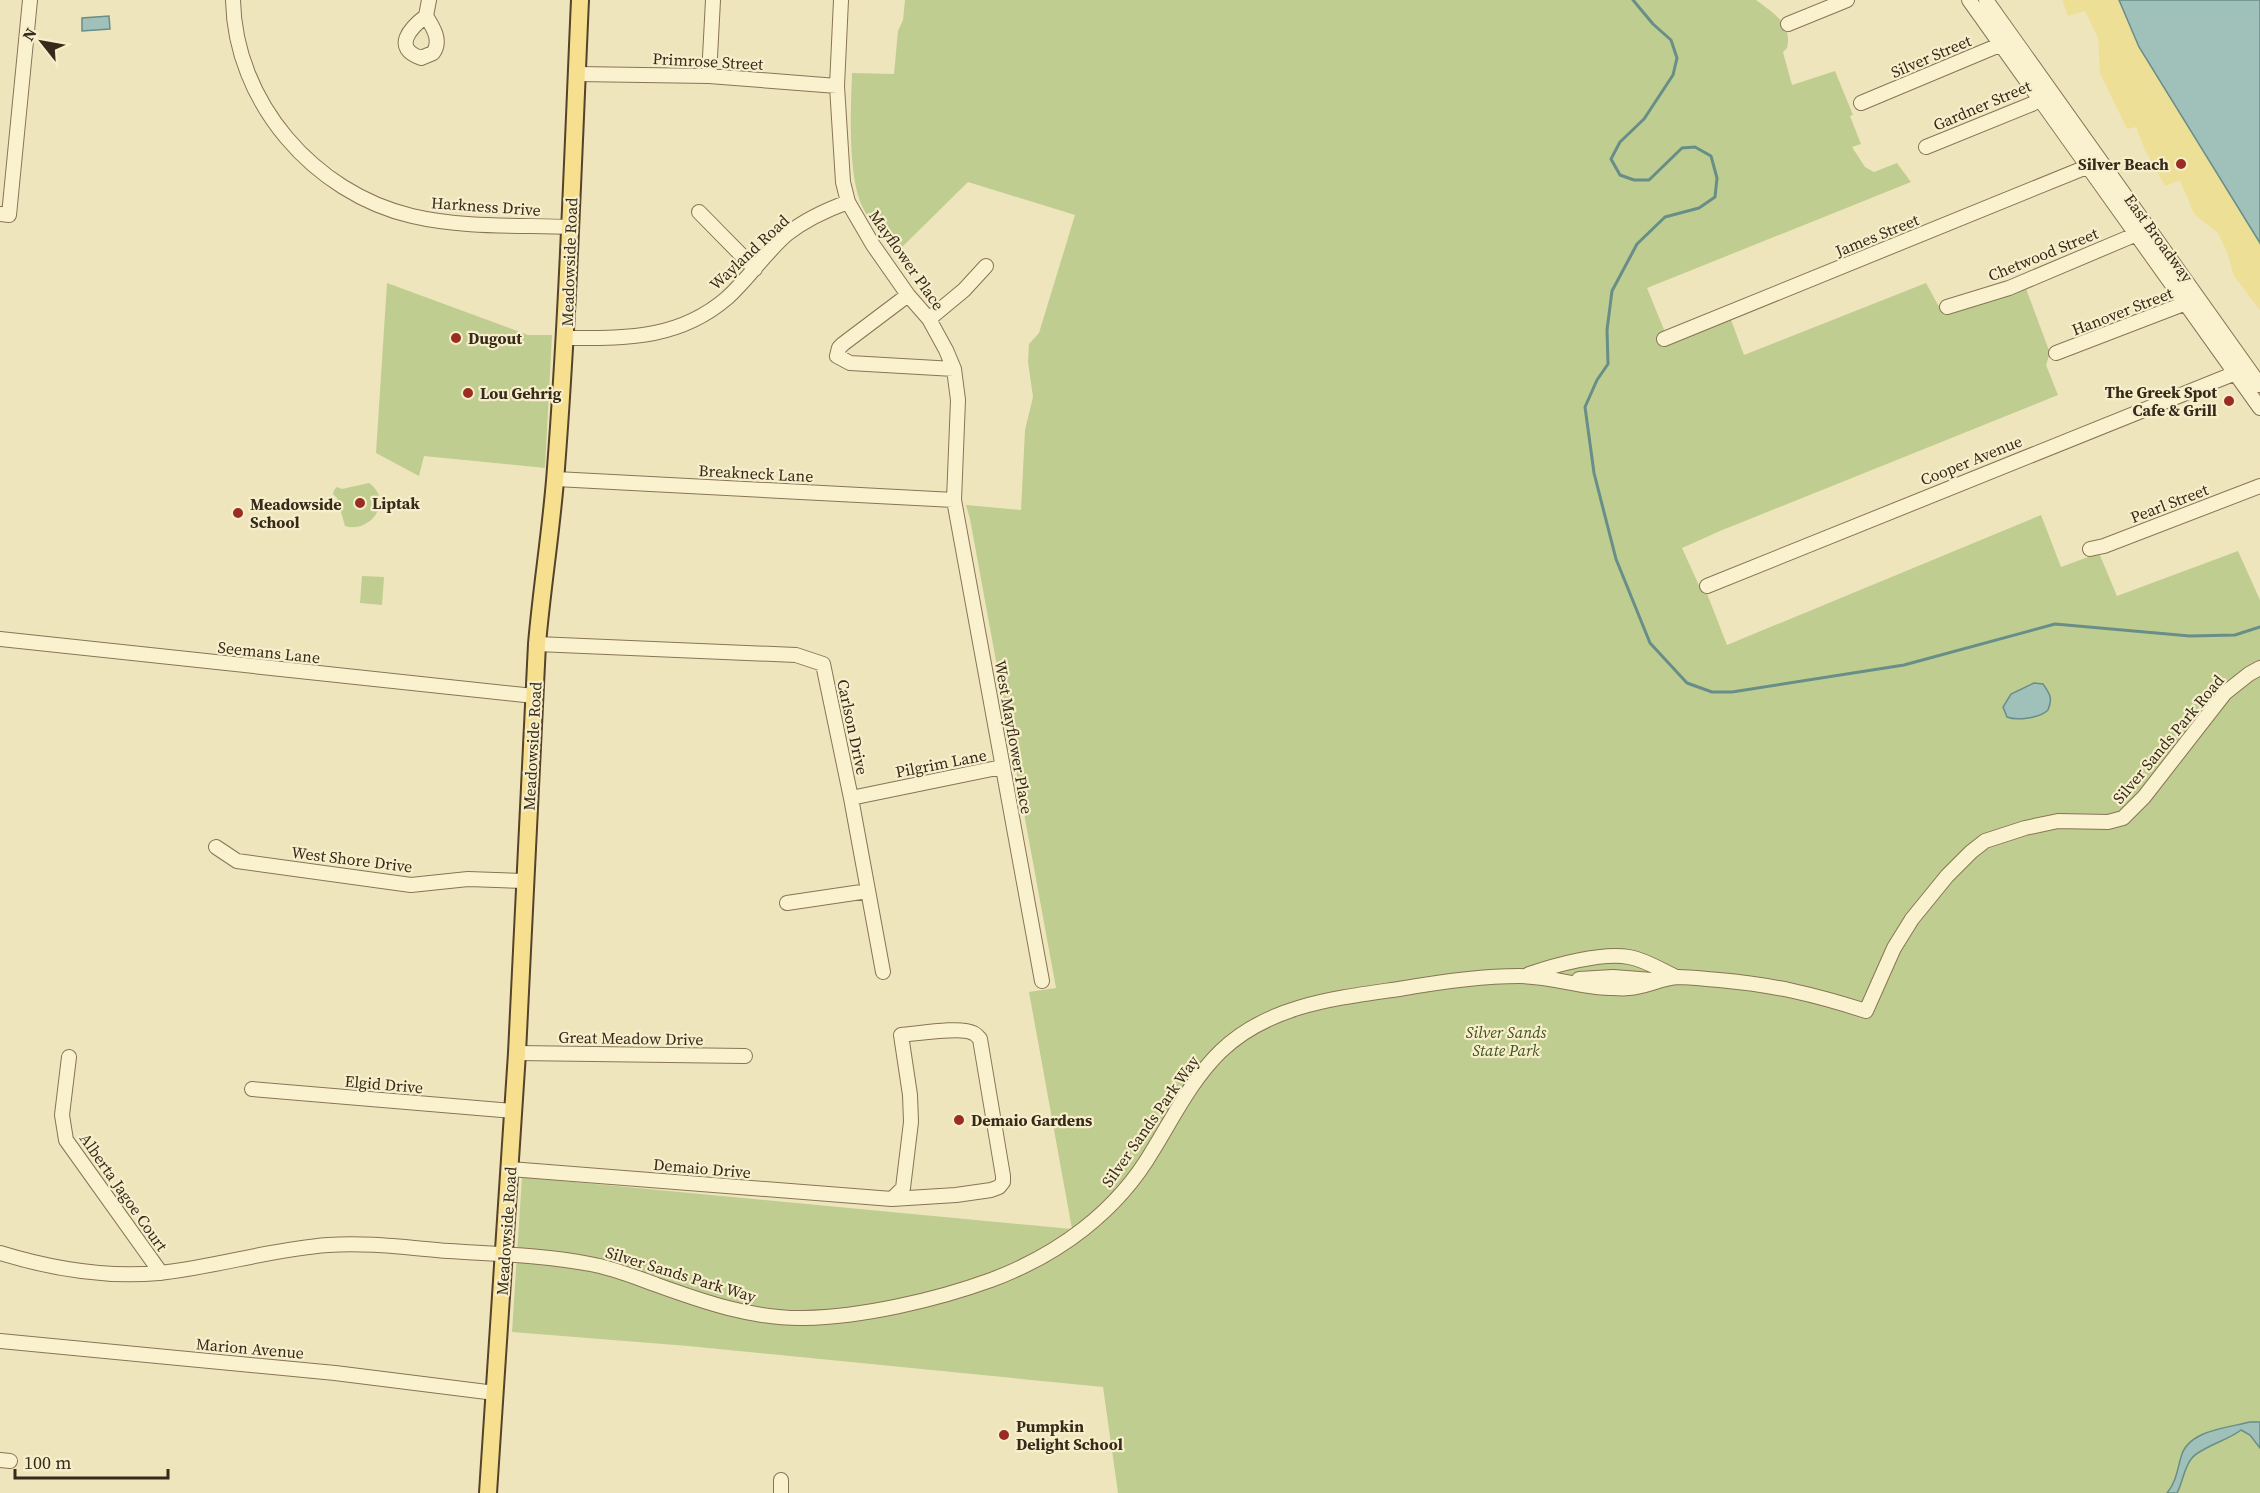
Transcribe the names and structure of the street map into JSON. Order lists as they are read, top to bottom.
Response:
{
  "streets": {
    "main road": ["Meadowside Road"],
    "street": [
      "Silver Street",
      "Primrose Street",
      "Gardner Street",
      "Harkness Drive",
      "James Street",
      "East Broadway",
      "Wayland Road",
      "Chetwood Street",
      "Mayflower Place",
      "Hanover Street",
      "Cooper Avenue",
      "Breakneck Lane",
      "Pearl Street",
      "Seemans Lane",
      "Carlson Drive",
      "West Mayflower Place",
      "Silver Sands Park Road",
      "Pilgrim Lane",
      "West Shore Drive",
      "Great Meadow Drive",
      "Elgid Drive",
      "Silver Sands Park Way",
      "Demaio Drive",
      "Alberta Jagoe Court",
      "Marion Avenue"
    ]
  },
  "crossings": [
    ["Silver Street", "East Broadway"],
    ["Primrose Street", "Mayflower Place"],
    ["Primrose Street", "Meadowside Road"],
    ["Gardner Street", "East Broadway"],
    ["Harkness Drive", "Meadowside Road"],
    ["James Street", "East Broadway"],
    ["East Broadway", "Chetwood Street"],
    ["East Broadway", "Hanover Street"],
    ["East Broadway", "Cooper Avenue"],
    ["Wayland Road", "Mayflower Place"],
    ["Wayland Road", "Meadowside Road"],
    ["Mayflower Place", "Breakneck Lane"],
    ["Mayflower Place", "West Mayflower Place"],
    ["Meadowside Road", "Breakneck Lane"],
    ["Meadowside Road", "Seemans Lane"],
    ["Meadowside Road", "Carlson Drive"],
    ["Meadowside Road", "West Shore Drive"],
    ["Meadowside Road", "Great Meadow Drive"],
    ["Meadowside Road", "Elgid Drive"],
    ["Meadowside Road", "Silver Sands Park Way"],
    ["Meadowside Road", "Demaio Drive"],
    ["Meadowside Road", "Marion Avenue"],
    ["Breakneck Lane", "West Mayflower Place"],
    ["Carlson Drive", "Pilgrim Lane"],
    ["West Mayflower Place", "Pilgrim Lane"],
    ["Silver Sands Park Road", "Silver Sands Park Way"],
    ["Silver Sands Park Way", "Alberta Jagoe Court"]
  ],
  "parks": ["Silver Sands State Park"],
  "places": [
    "Silver Beach",
    "Dugout",
    "Lou Gehrig",
    "The Greek Spot Cafe & Grill",
    "Liptak",
    "Meadowside School",
    "Demaio Gardens",
    "Pumpkin Delight School"
  ],
  "scale_bar": "100 m",
  "north": "top left"
}
